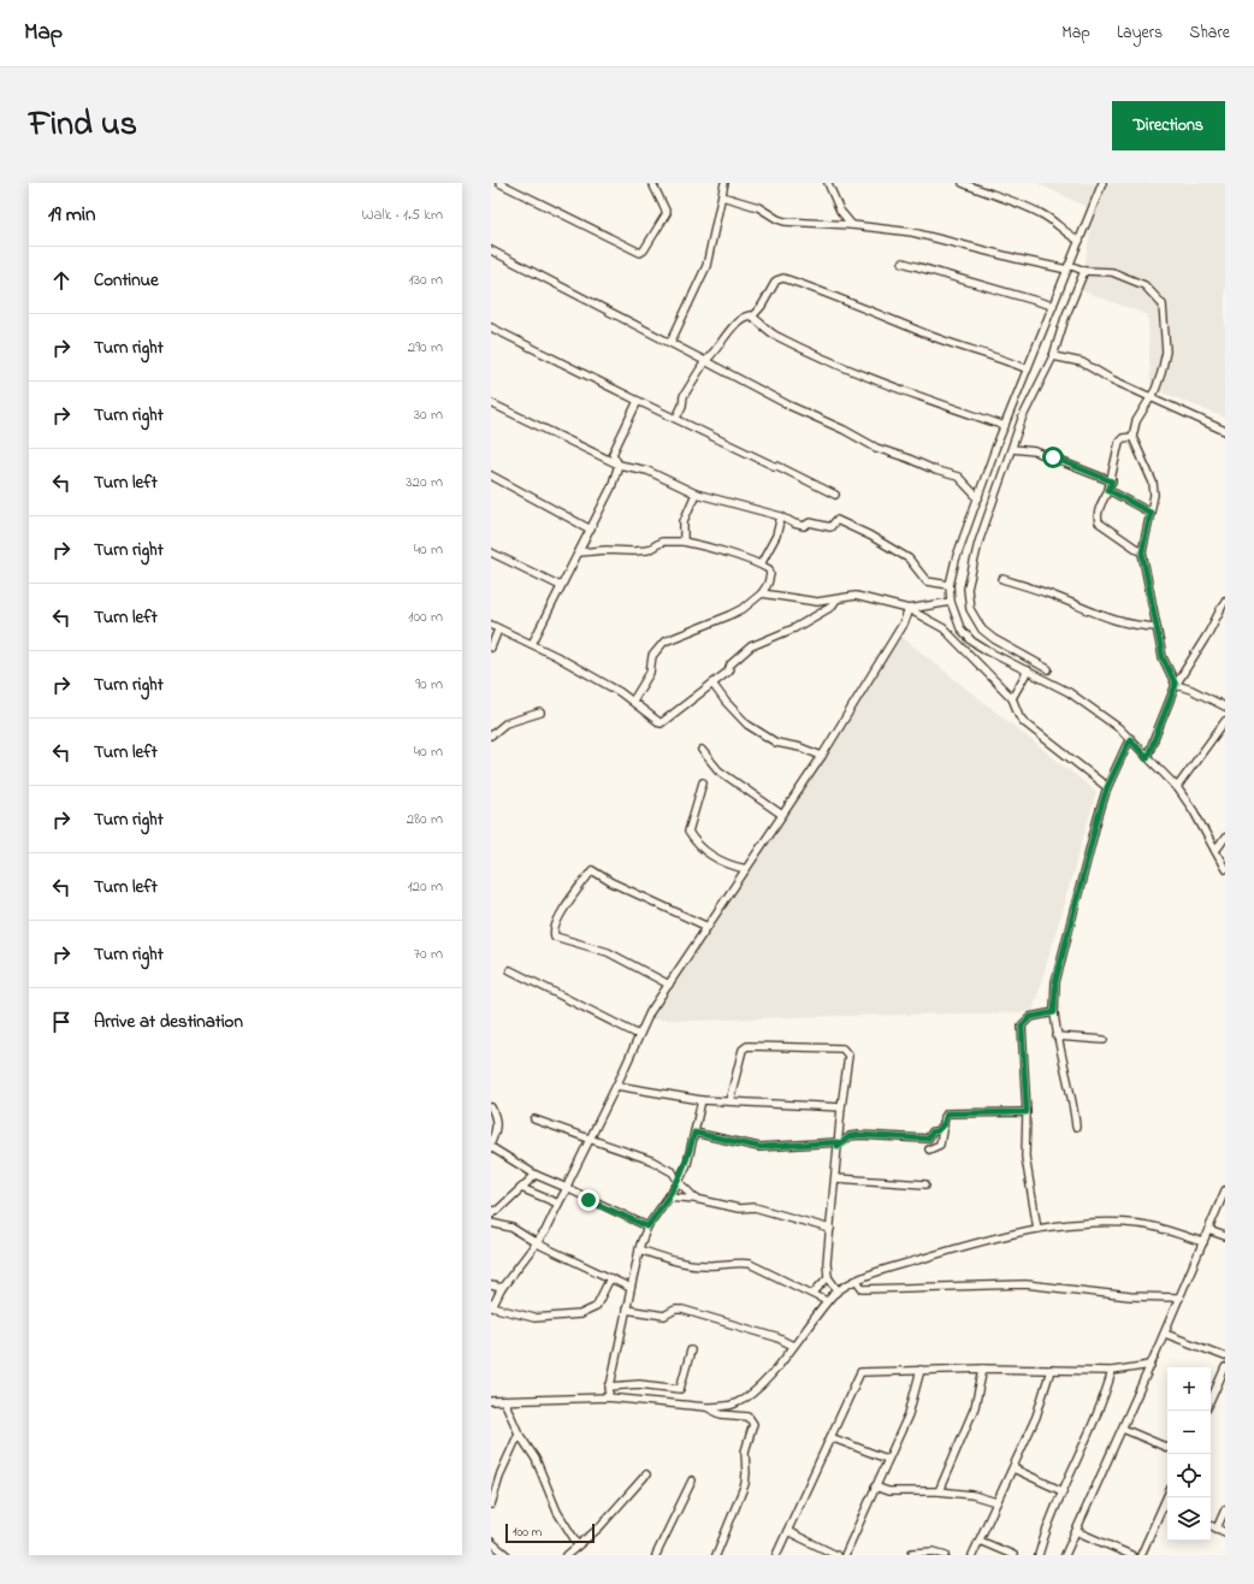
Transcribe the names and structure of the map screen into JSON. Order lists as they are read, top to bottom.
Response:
{
  "scale_bar": "100 m",
  "page": {
    "header": "Map",
    "nav": ["Map", "Layers", "Share"],
    "title": "Find us",
    "buttons": "Directions",
    "heading": ["19 min", "Walk · 1.5 km"],
    "list": [
      ["Continue", "130 m"],
      ["Turn right", "290 m"],
      ["Turn right", "30 m"],
      ["Turn left", "320 m"],
      ["Turn right", "40 m"],
      ["Turn left", "100 m"],
      ["Turn right", "90 m"],
      ["Turn left", "40 m"],
      ["Turn right", "280 m"],
      ["Turn left", "120 m"],
      ["Turn right", "70 m"],
      "Arrive at destination"
    ],
    "map_buttons": ["+", "−"],
    "scale": "100 m"
  }
}
